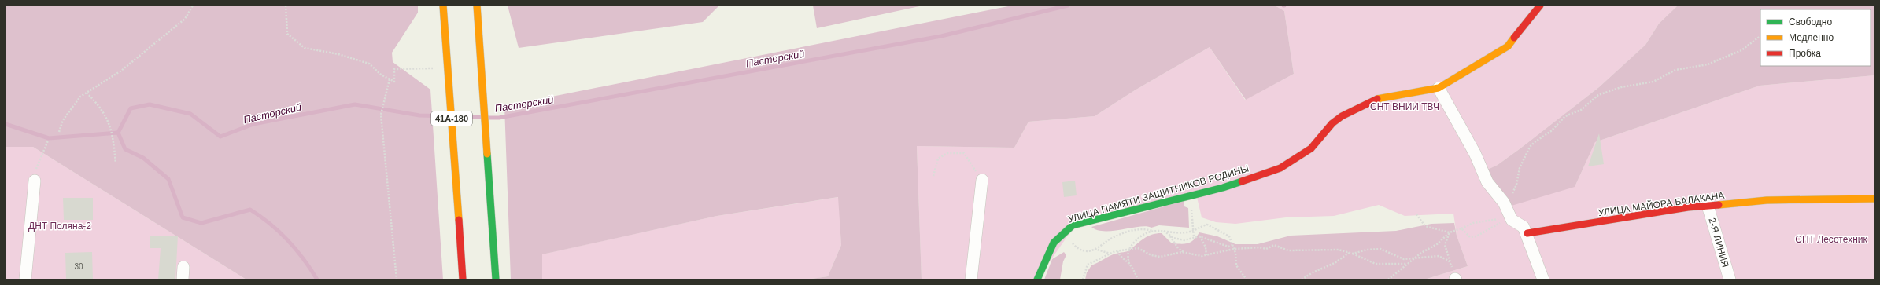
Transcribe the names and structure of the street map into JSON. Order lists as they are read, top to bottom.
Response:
{
  "streets": {
    "street": [
      "41А-180",
      "УЛИЦА ПАМЯТИ ЗАЩИТНИКОВ РОДИНЫ",
      "УЛИЦА МАЙОРА БАЛАКАНА",
      "2-Я ЛИНИЯ"
    ]
  },
  "crossings": [
    ["УЛИЦА МАЙОРА БАЛАКАНА", "2-Я ЛИНИЯ"]
  ],
  "water": ["Пасторский"],
  "parks": ["СНТ ВНИИ ТВЧ", "ДНТ Поляна-2", "СНТ Лесотехник"],
  "house_numbers": ["30"],
  "legend": ["Свободно", "Медленно", "Пробка"]
}
